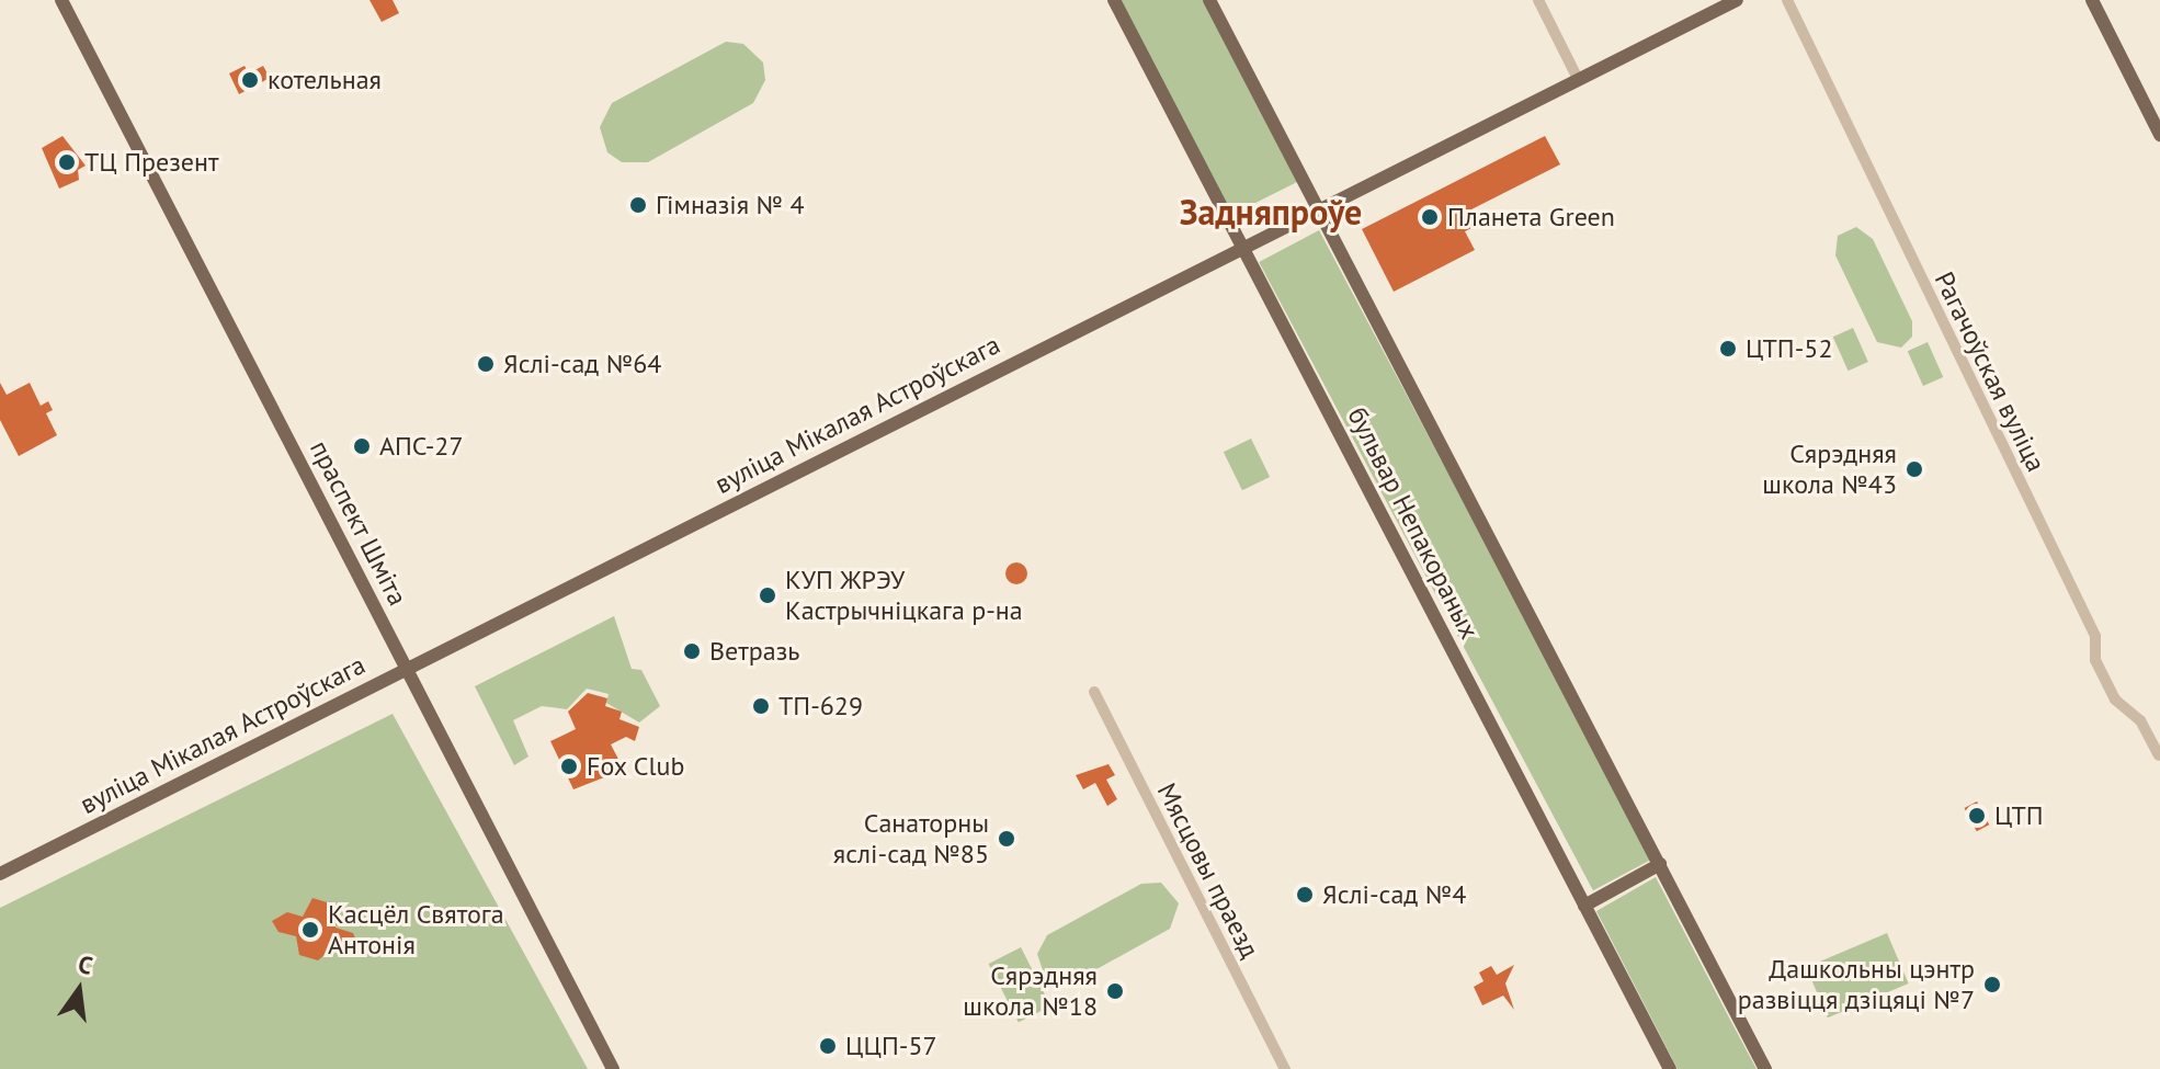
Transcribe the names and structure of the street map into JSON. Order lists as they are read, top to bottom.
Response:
{
  "streets": {
    "main road": ["вуліца Мікалая Астроўскага", "праспект Шміта", "бульвар Непакораных"],
    "street": ["Рагачоўская вуліца", "Мясцовы праезд"]
  },
  "crossings": [
    ["вуліца Мікалая Астроўскага", "праспект Шміта"],
    ["вуліца Мікалая Астроўскага", "бульвар Непакораных"]
  ],
  "districts": ["Задняпроўе"],
  "places": [
    "котельная",
    "ТЦ Презент",
    "Гімназія № 4",
    "Планета Green",
    "ЦТП-52",
    "Яслі-сад №64",
    "АПС-27",
    "Сярэдняя школа №43",
    "КУП ЖРЭУ Кастрычніцкага р-на",
    "Ветразь",
    "ТП-629",
    "Fox Club",
    "ЦТП",
    "Санаторны яслі-сад №85",
    "Яслі-сад №4",
    "Касцёл Святога Антонія",
    "Дашкольны цэнтр развіцця дзіцяці №7",
    "Сярэдняя школа №18",
    "ЦЦП-57"
  ],
  "north": "top"
}
